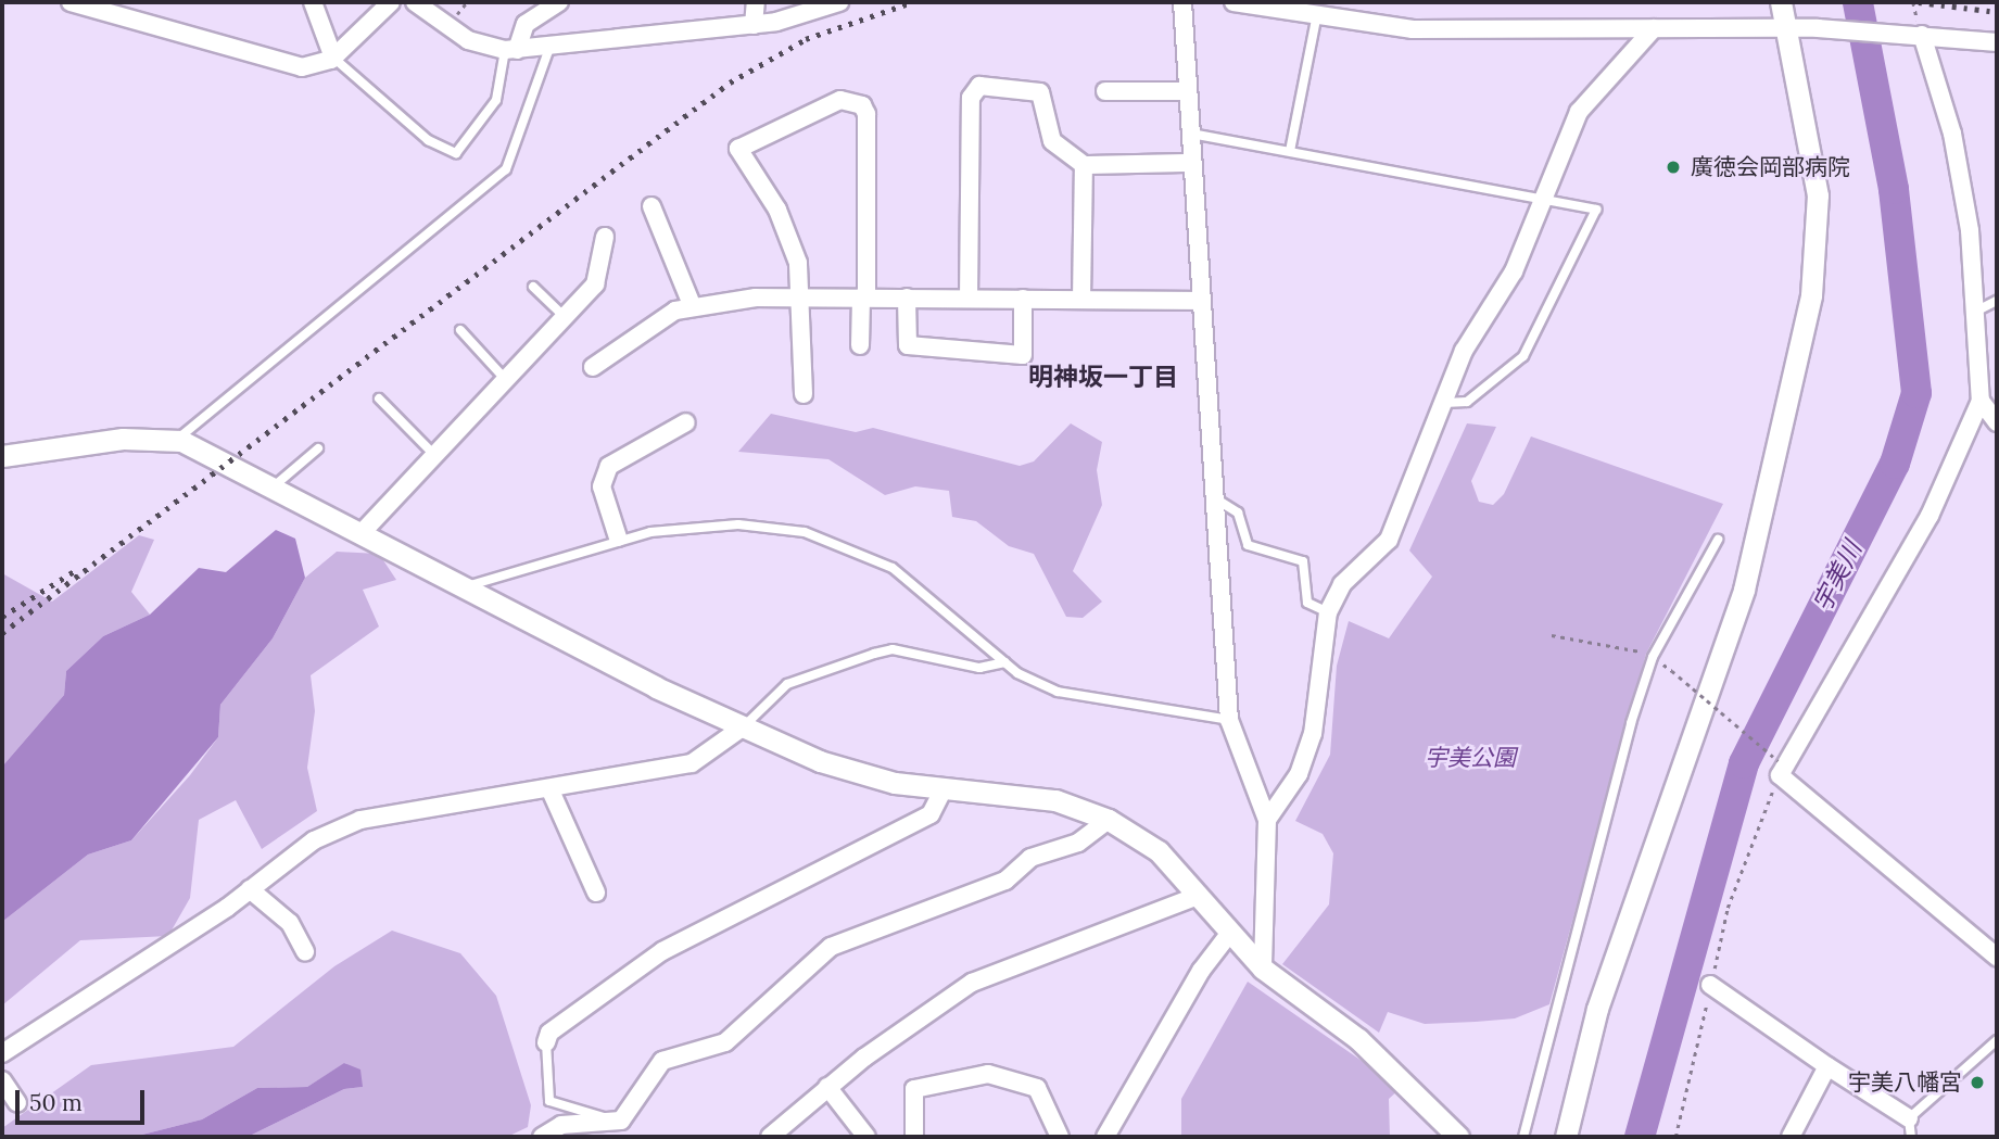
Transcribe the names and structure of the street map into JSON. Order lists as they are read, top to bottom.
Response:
{
  "districts": ["明神坂一丁目"],
  "water": ["宇美川"],
  "parks": ["宇美公園"],
  "places": ["廣徳会岡部病院", "宇美八幡宮"],
  "scale_bar": "50 m"
}
